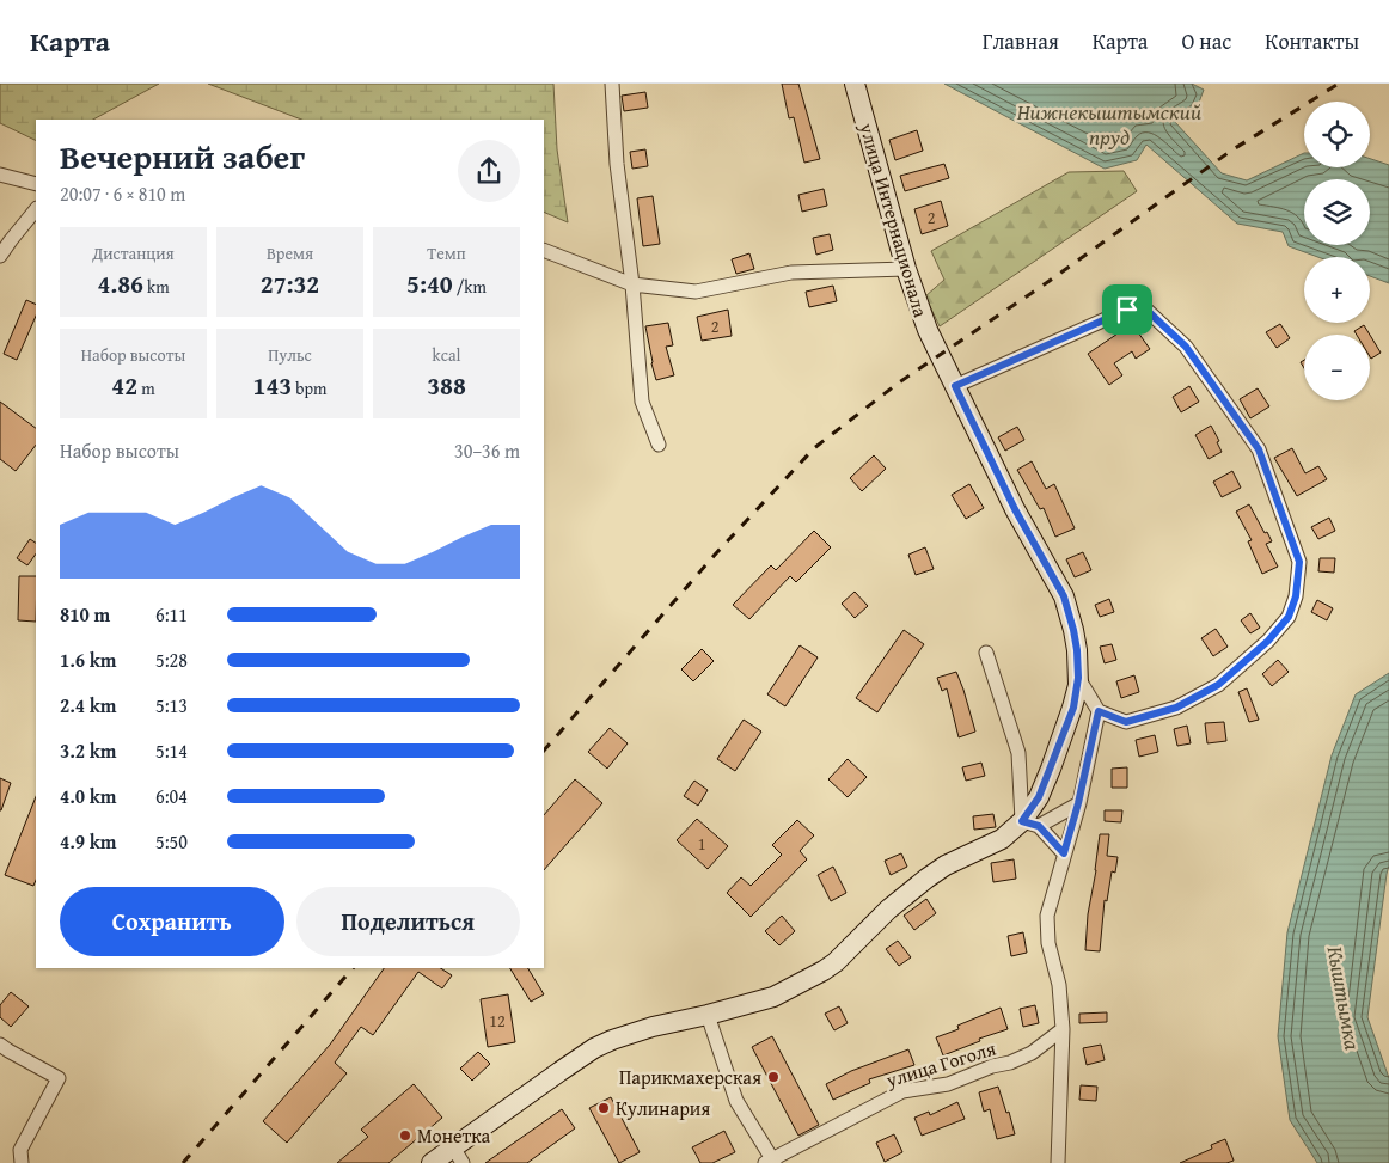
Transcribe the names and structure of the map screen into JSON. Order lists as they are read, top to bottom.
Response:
{
  "streets": {
    "main road": ["улица Интернационала"],
    "street": ["улица Гоголя"]
  },
  "water": ["Нижнекыштымский пруд", "Кыштымка"],
  "places": ["Парикмахерская", "Кулинария", "Монетка"],
  "house_numbers": [
    "2",
    "2",
    "1",
    "12"
  ],
  "page": {
    "header": "Карта",
    "nav": [
      "Главная",
      "Карта",
      "О нас",
      "Контакты"
    ],
    "map_buttons": ["+", "−"],
    "heading": ["Вечерний забег", "20:07 · 6 × 810 m"],
    "stats": [
      ["Дистанция", "4.86 km"],
      ["Время", "27:32"],
      ["Темп", "5:40 /km"],
      ["Набор высоты", "42 m"],
      ["Пульс", "143 bpm"],
      ["kcal", "388"]
    ],
    "chart": ["Набор высоты", "30–36 m"],
    "list": [
      {
        "name": "810 m",
        "note": "6:11"
      },
      {
        "name": "1.6 km",
        "note": "5:28"
      },
      {
        "name": "2.4 km",
        "note": "5:13"
      },
      {
        "name": "3.2 km",
        "note": "5:14"
      },
      {
        "name": "4.0 km",
        "note": "6:04"
      },
      {
        "name": "4.9 km",
        "note": "5:50"
      }
    ],
    "buttons": ["Сохранить", "Поделиться"]
  }
}
